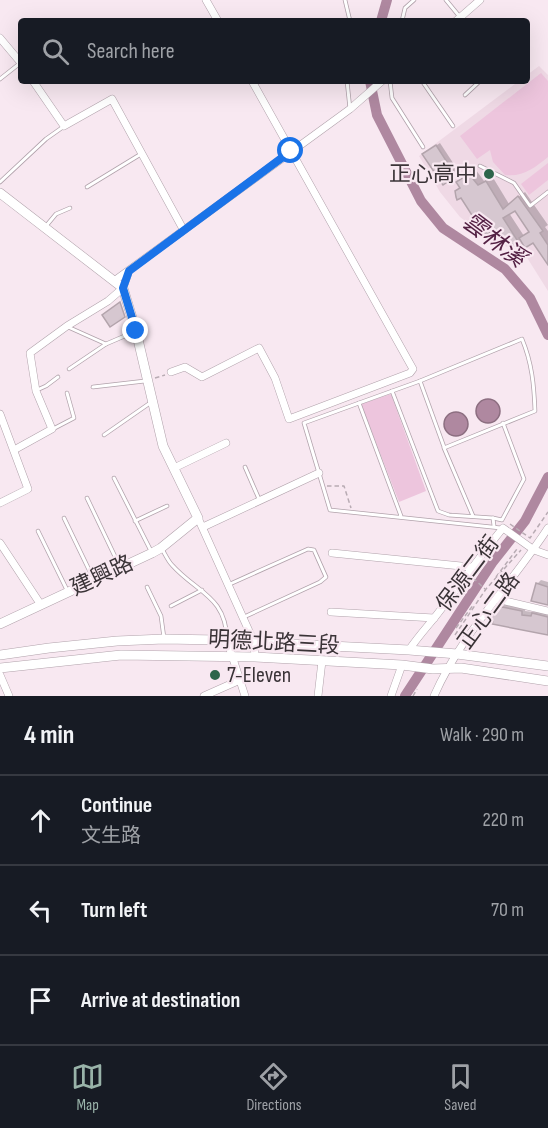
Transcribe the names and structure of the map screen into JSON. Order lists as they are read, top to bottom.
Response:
{
  "streets": {
    "main road": ["建興路", "明德北路三段"],
    "street": ["保源二街", "正心二路"]
  },
  "crossings": [
    ["保源二街", "正心二路"],
    ["保源二街", "明德北路三段"],
    ["正心二路", "明德北路三段"]
  ],
  "water": ["雲林溪"],
  "places": ["正心高中", "7-Eleven"],
  "page": {
    "search": "Search here",
    "heading": ["4 min", "Walk · 290 m"],
    "list": [
      ["Continue", "文生路", "220 m"],
      ["Turn left", "70 m"],
      "Arrive at destination"
    ],
    "nav": ["Map", "Directions", "Saved"]
  }
}
